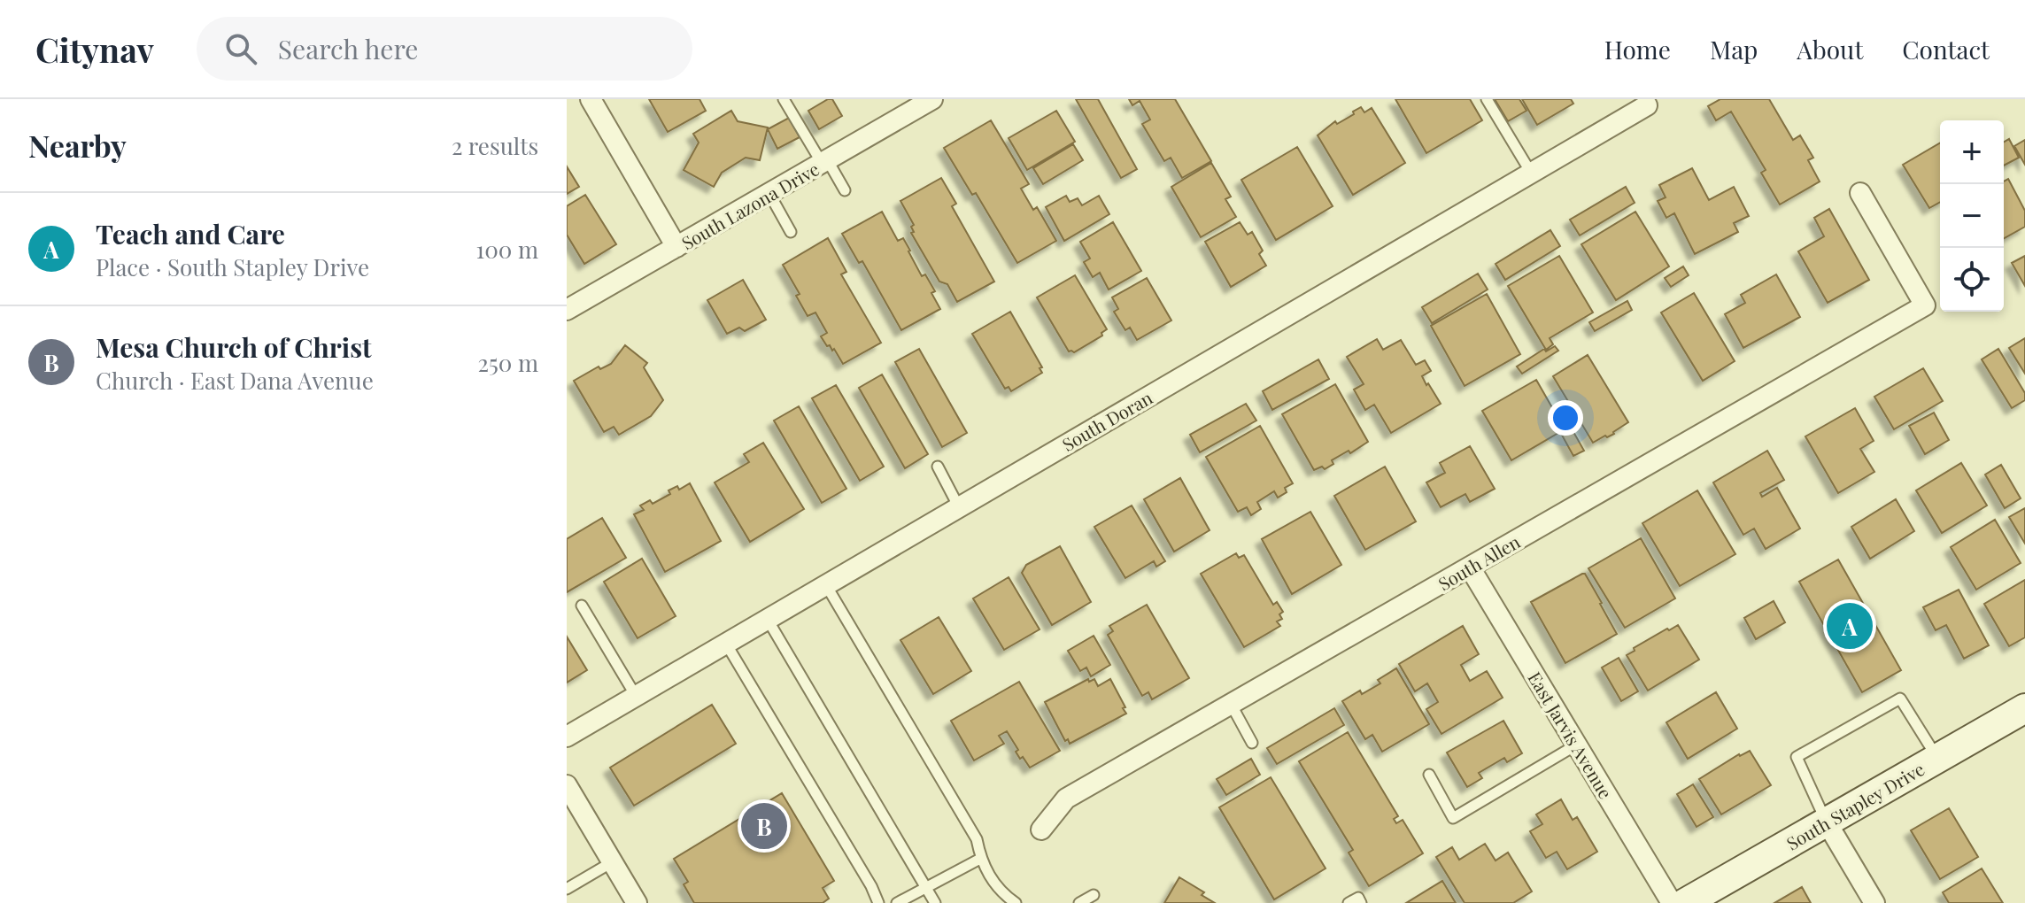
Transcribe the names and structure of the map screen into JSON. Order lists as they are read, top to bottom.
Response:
{
  "streets": {
    "main road": ["South Stapley Drive"],
    "street": [
      "South Lazona Drive",
      "South Doran",
      "South Allen",
      "East Jarvis Avenue"
    ]
  },
  "crossings": [
    ["South Allen", "East Jarvis Avenue"]
  ],
  "page": {
    "header": "Citynav",
    "search": "Search here",
    "nav": [
      "Home",
      "Map",
      "About",
      "Contact"
    ],
    "heading": ["Nearby", "2 results"],
    "map_buttons": ["+", "−"],
    "list": [
      {
        "mark": "A",
        "name": "Teach and Care",
        "note": "Place · South Stapley Drive",
        "value": "100 m"
      },
      {
        "mark": "B",
        "name": "Mesa Church of Christ",
        "note": "Church · East Dana Avenue",
        "value": "250 m"
      }
    ],
    "pins": ["A", "B"]
  }
}
